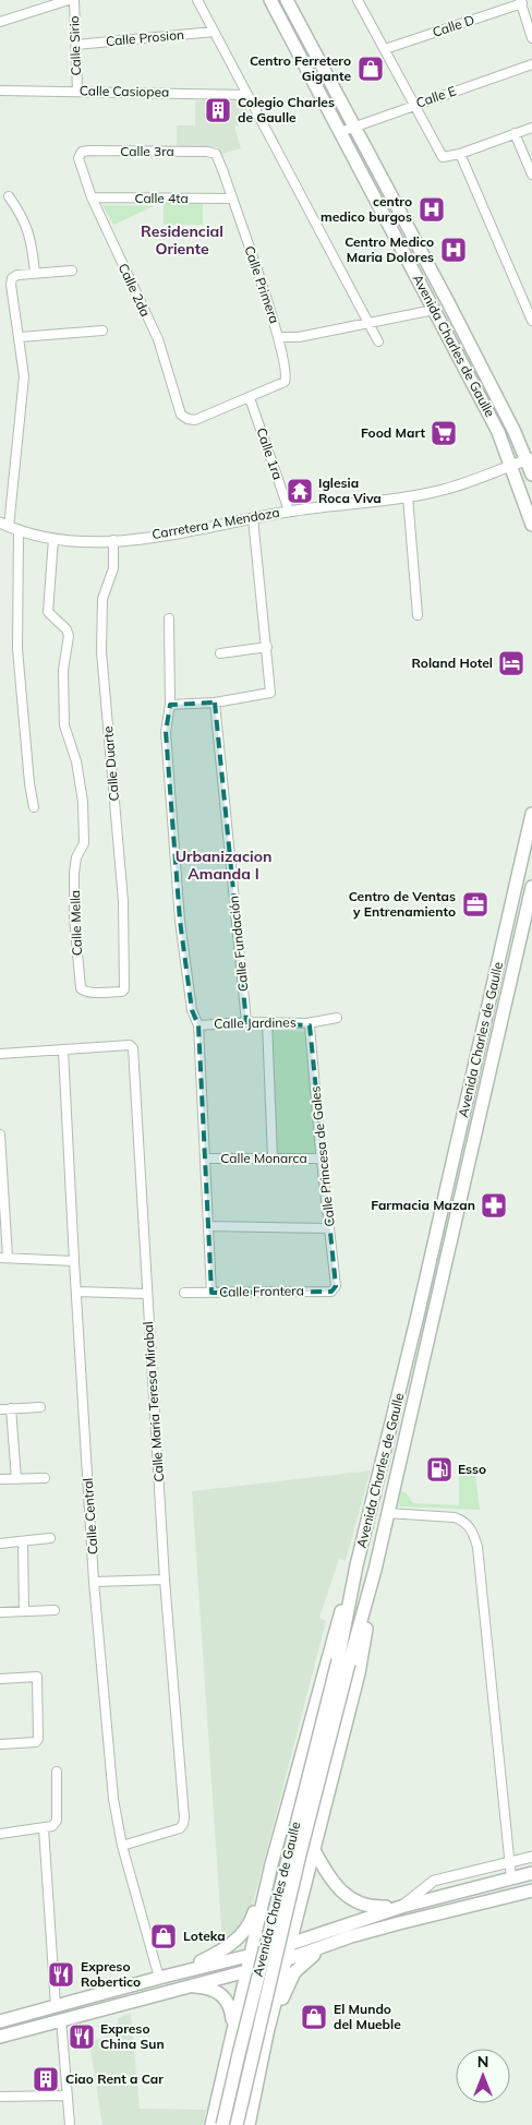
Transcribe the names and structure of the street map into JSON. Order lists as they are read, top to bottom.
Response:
{
  "streets": {
    "main road": ["Avenida Charles de Gaulle"],
    "street": [
      "Calle D",
      "Calle Prosion",
      "Calle Sirio",
      "Calle Casiopea",
      "Calle E",
      "Calle 3ra",
      "Calle 4ta",
      "Calle Primera",
      "Calle 2da",
      "Calle 1ra",
      "Carretera A Mendoza",
      "Calle Duarte",
      "Calle Mella",
      "Calle Fundación",
      "Calle Jardines",
      "Calle Princesa de Gales",
      "Calle Monarca",
      "Calle Frontera",
      "Calle Maria Teresa Mirabal",
      "Calle Central"
    ]
  },
  "crossings": [
    ["Calle Prosion", "Calle Sirio"],
    ["Calle Sirio", "Calle Casiopea"],
    ["Calle E", "Avenida Charles de Gaulle"],
    ["Calle 3ra", "Calle Primera"],
    ["Calle 3ra", "Calle 2da"],
    ["Calle 4ta", "Calle Primera"],
    ["Calle 4ta", "Calle 2da"],
    ["Calle Primera", "Calle 2da"],
    ["Calle Primera", "Calle 1ra"],
    ["Calle 2da", "Calle 1ra"],
    ["Avenida Charles de Gaulle", "Carretera A Mendoza"],
    ["Calle 1ra", "Carretera A Mendoza"],
    ["Carretera A Mendoza", "Calle Duarte"],
    ["Carretera A Mendoza", "Calle Mella"],
    ["Calle Duarte", "Calle Mella"],
    ["Calle Fundación", "Calle Jardines"],
    ["Calle Jardines", "Calle Princesa de Gales"],
    ["Calle Princesa de Gales", "Calle Monarca"],
    ["Calle Princesa de Gales", "Calle Frontera"],
    ["Calle Maria Teresa Mirabal", "Calle Central"]
  ],
  "districts": ["Residencial Oriente", "Urbanizacion Amanda I"],
  "places": {
    "shop": ["Centro Ferretero Gigante", "Loteka", "El Mundo del Mueble"],
    "building": ["Colegio Charles de Gaulle", "Ciao Rent a Car"],
    "hospital": ["centro medico burgos", "Centro Medico Maria Dolores"],
    "supermarket": ["Food Mart"],
    "temple": ["Iglesia Roca Viva"],
    "hotel": ["Roland Hotel"],
    "office": ["Centro de Ventas y Entrenamiento"],
    "pharmacy": ["Farmacia Mazan"],
    "fuel station": ["Esso"],
    "restaurant": ["Expreso Robertico", "Expreso China Sun"]
  },
  "north": "top"
}
